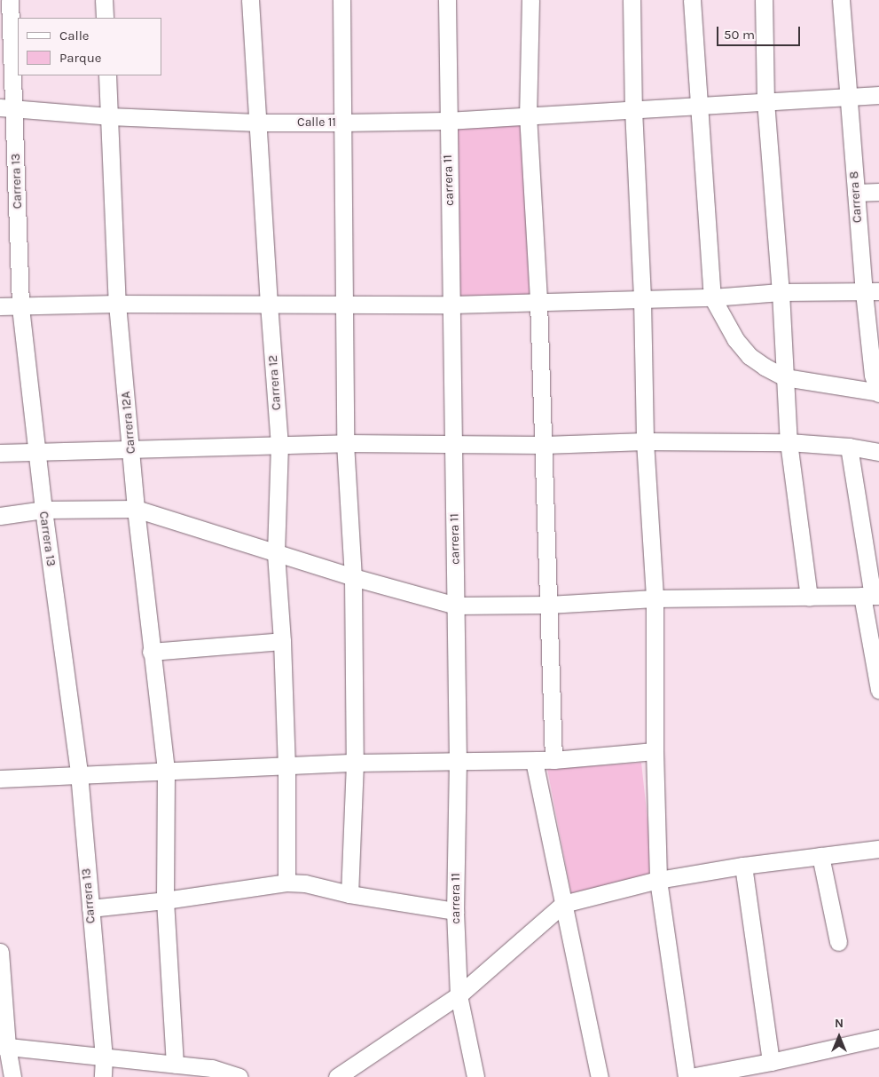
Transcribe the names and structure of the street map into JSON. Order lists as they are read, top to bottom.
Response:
{
  "streets": {
    "street": [
      "Calle 11",
      "carrera 11",
      "Carrera 13",
      "Carrera 8",
      "Carrera 12",
      "Carrera 12A"
    ]
  },
  "crossings": [
    ["Calle 11", "carrera 11"],
    ["Calle 11", "Carrera 13"],
    ["Calle 11", "Carrera 8"],
    ["Calle 11", "Carrera 12"],
    ["Calle 11", "Carrera 12A"]
  ],
  "legend": ["Calle", "Parque"],
  "scale_bar": "50 m",
  "north": "top"
}
